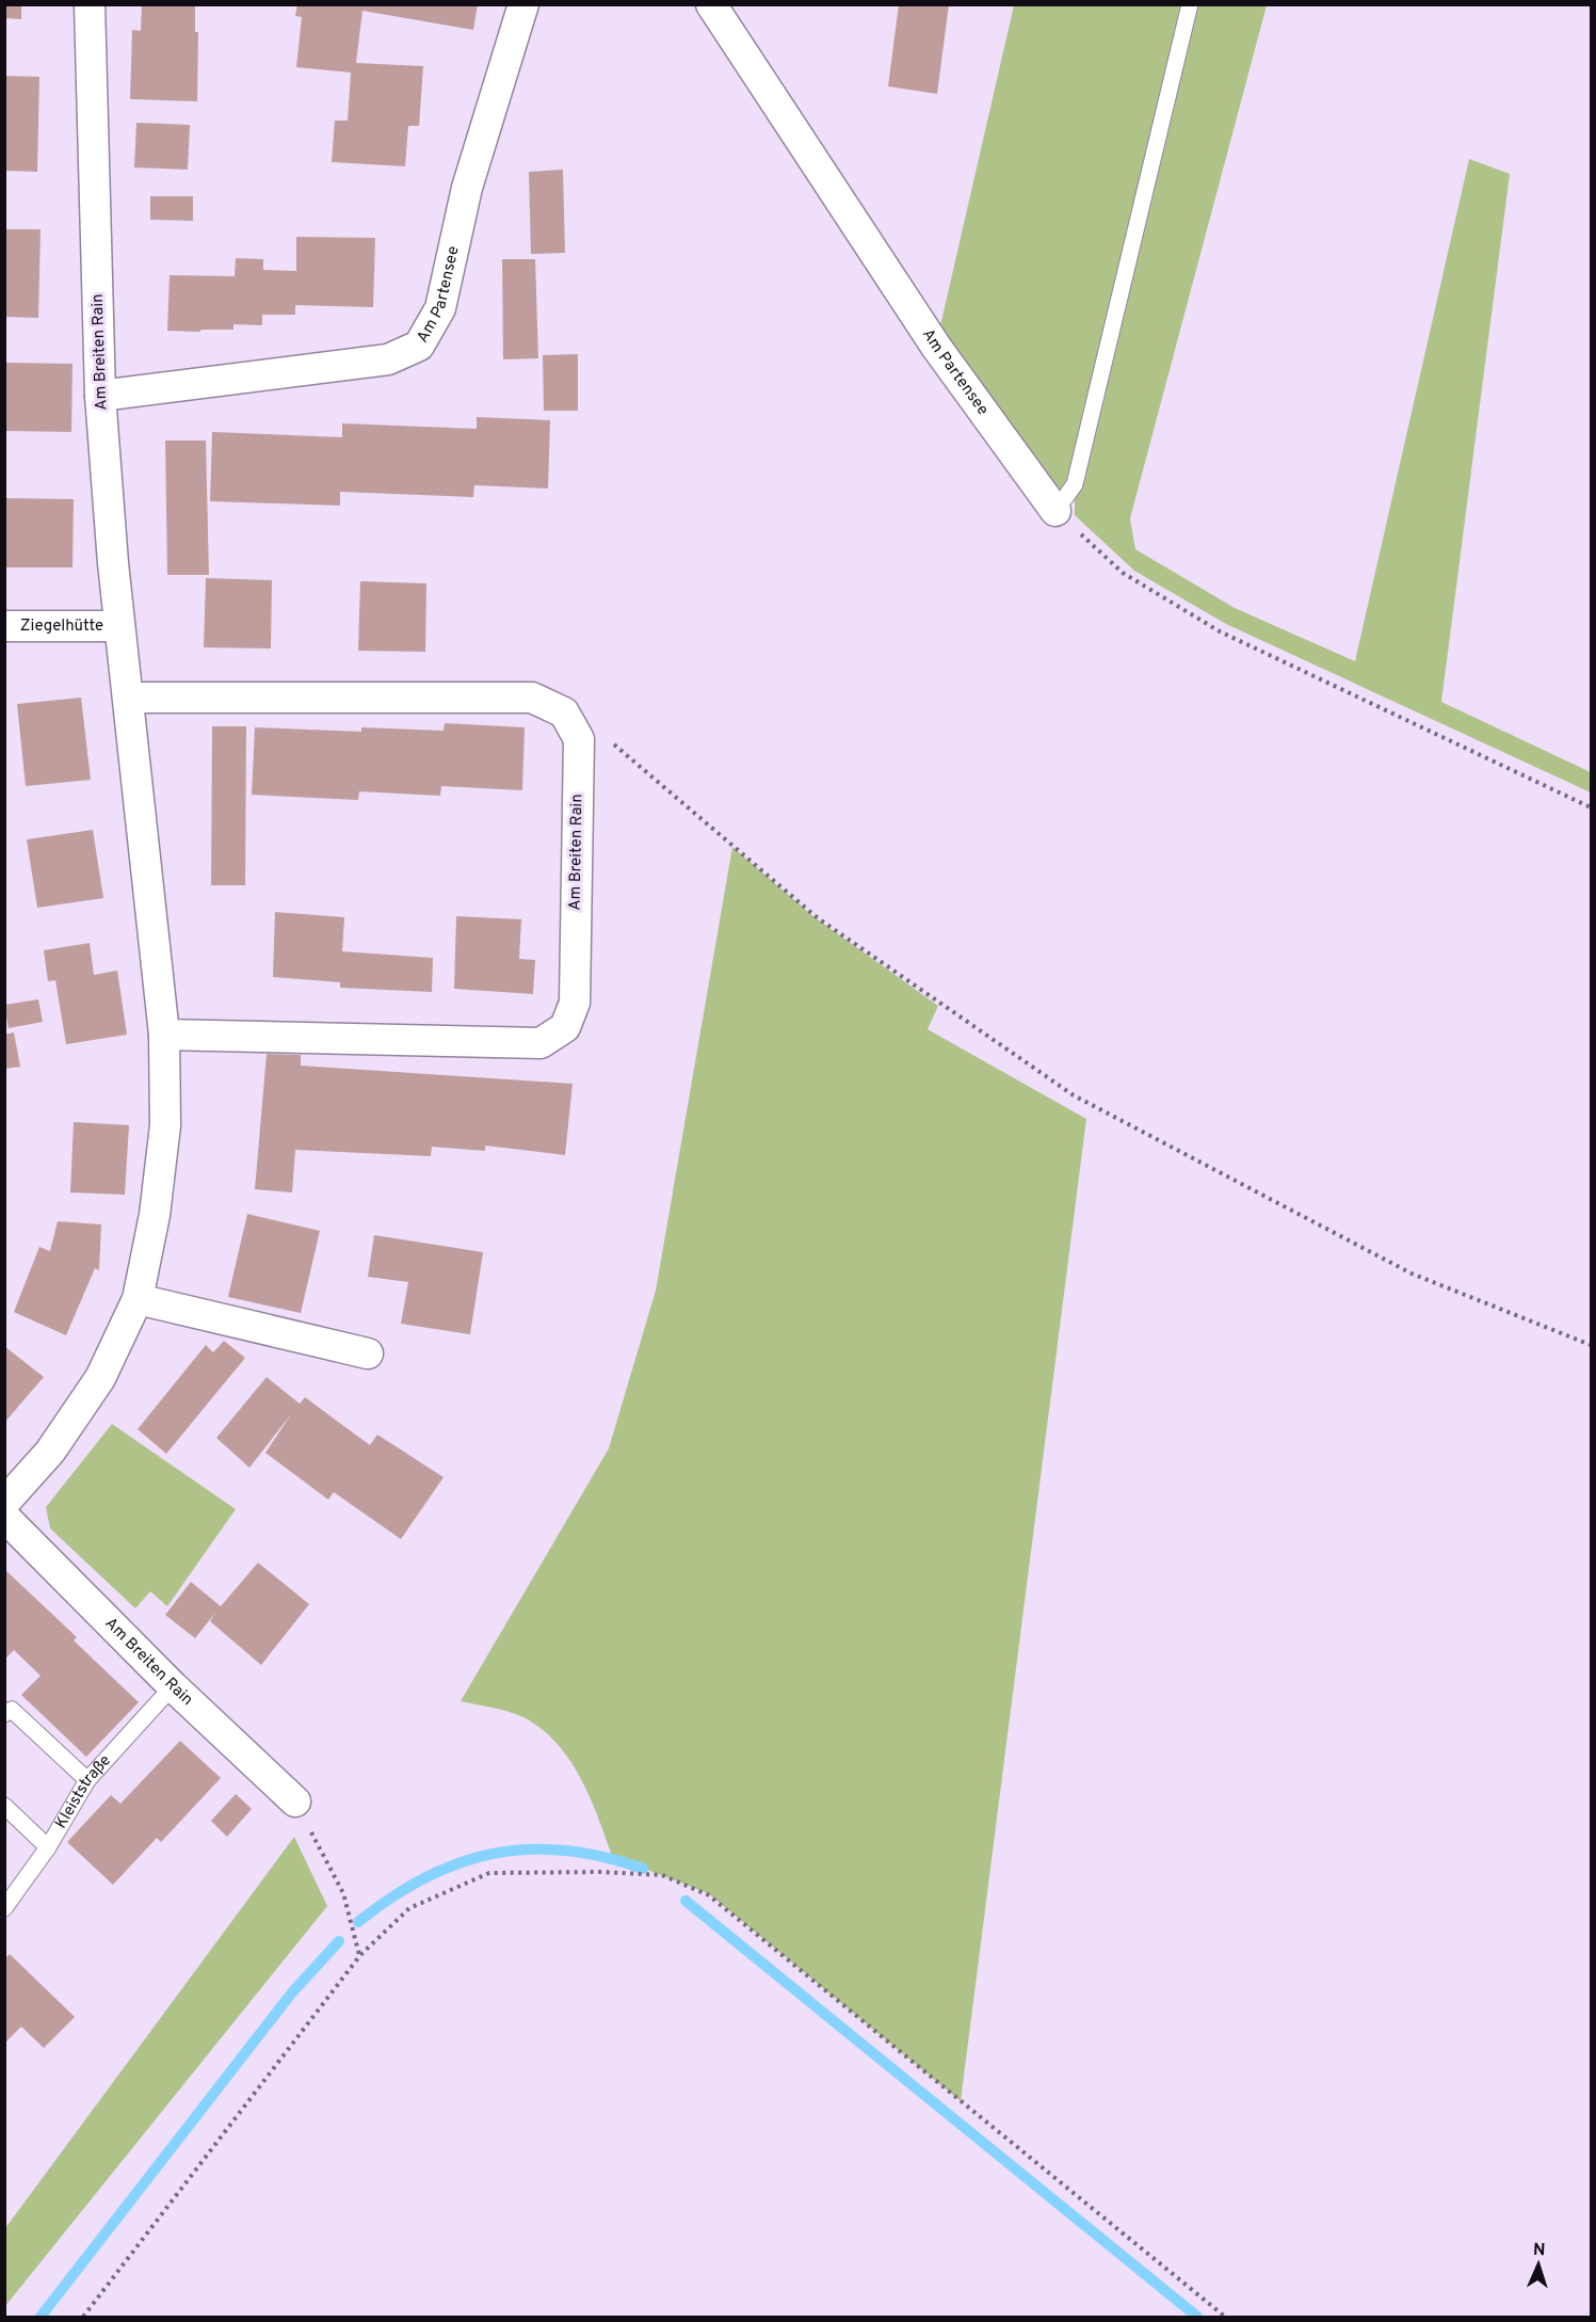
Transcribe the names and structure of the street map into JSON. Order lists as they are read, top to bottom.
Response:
{
  "streets": {
    "street": ["Am Partensee", "Am Breiten Rain", "Ziegelhütte"],
    "lane": ["Kleiststraße"]
  },
  "crossings": [
    ["Am Partensee", "Am Breiten Rain"],
    ["Am Breiten Rain", "Ziegelhütte"],
    ["Am Breiten Rain", "Kleiststraße"]
  ],
  "north": "top"
}
